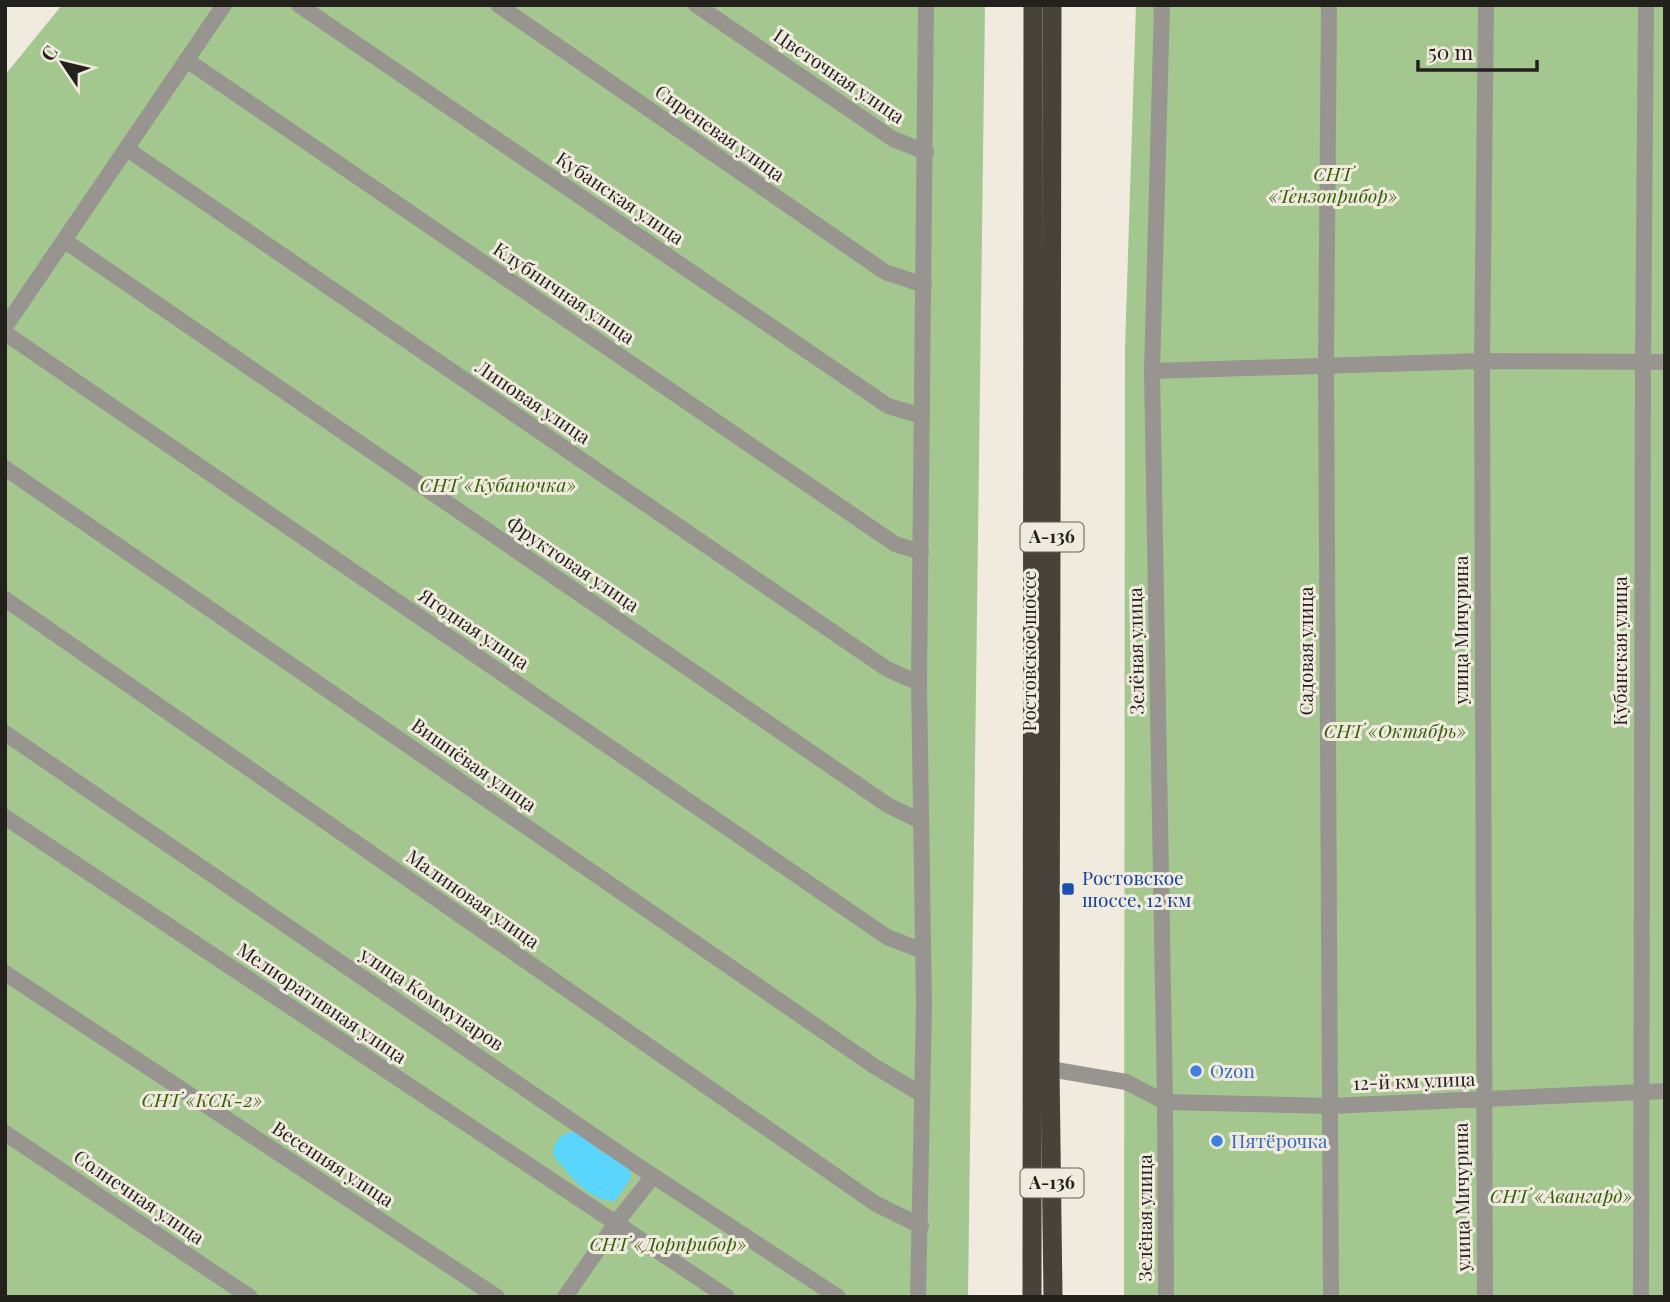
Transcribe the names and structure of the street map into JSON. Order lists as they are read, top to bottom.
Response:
{
  "streets": {
    "highway": ["А-136", "Ростовское шоссе"],
    "street": [
      "Цветочная улица",
      "Сиреневая улица",
      "Кубанская улица",
      "Клубничная улица",
      "Липовая улица",
      "Фруктовая улица",
      "Ягодная улица",
      "улица Мичурина",
      "Зелёная улица",
      "Садовая улица",
      "Вишнёвая улица",
      "Малиновая улица",
      "улица Коммунаров",
      "Мелиоративная улица",
      "12-й км улица",
      "Весенняя улица",
      "Солнечная улица"
    ]
  },
  "crossings": [
    ["Кубанская улица", "12-й км улица"],
    ["улица Мичурина", "12-й км улица"],
    ["Зелёная улица", "12-й км улица"],
    ["Садовая улица", "12-й км улица"]
  ],
  "parks": [
    "СНТ «Тензоприбор»",
    "СНТ «Кубаночка»",
    "СНТ «Октябрь»",
    "СНТ «КСК-2»",
    "СНТ «Авангард»",
    "СНТ «Дорприбор»"
  ],
  "places": {
    "transit": ["Ростовское шоссе, 12 км"],
    "other": ["Ozon", "Пятёрочка"]
  },
  "scale_bar": "50 m",
  "north": "top left"
}
